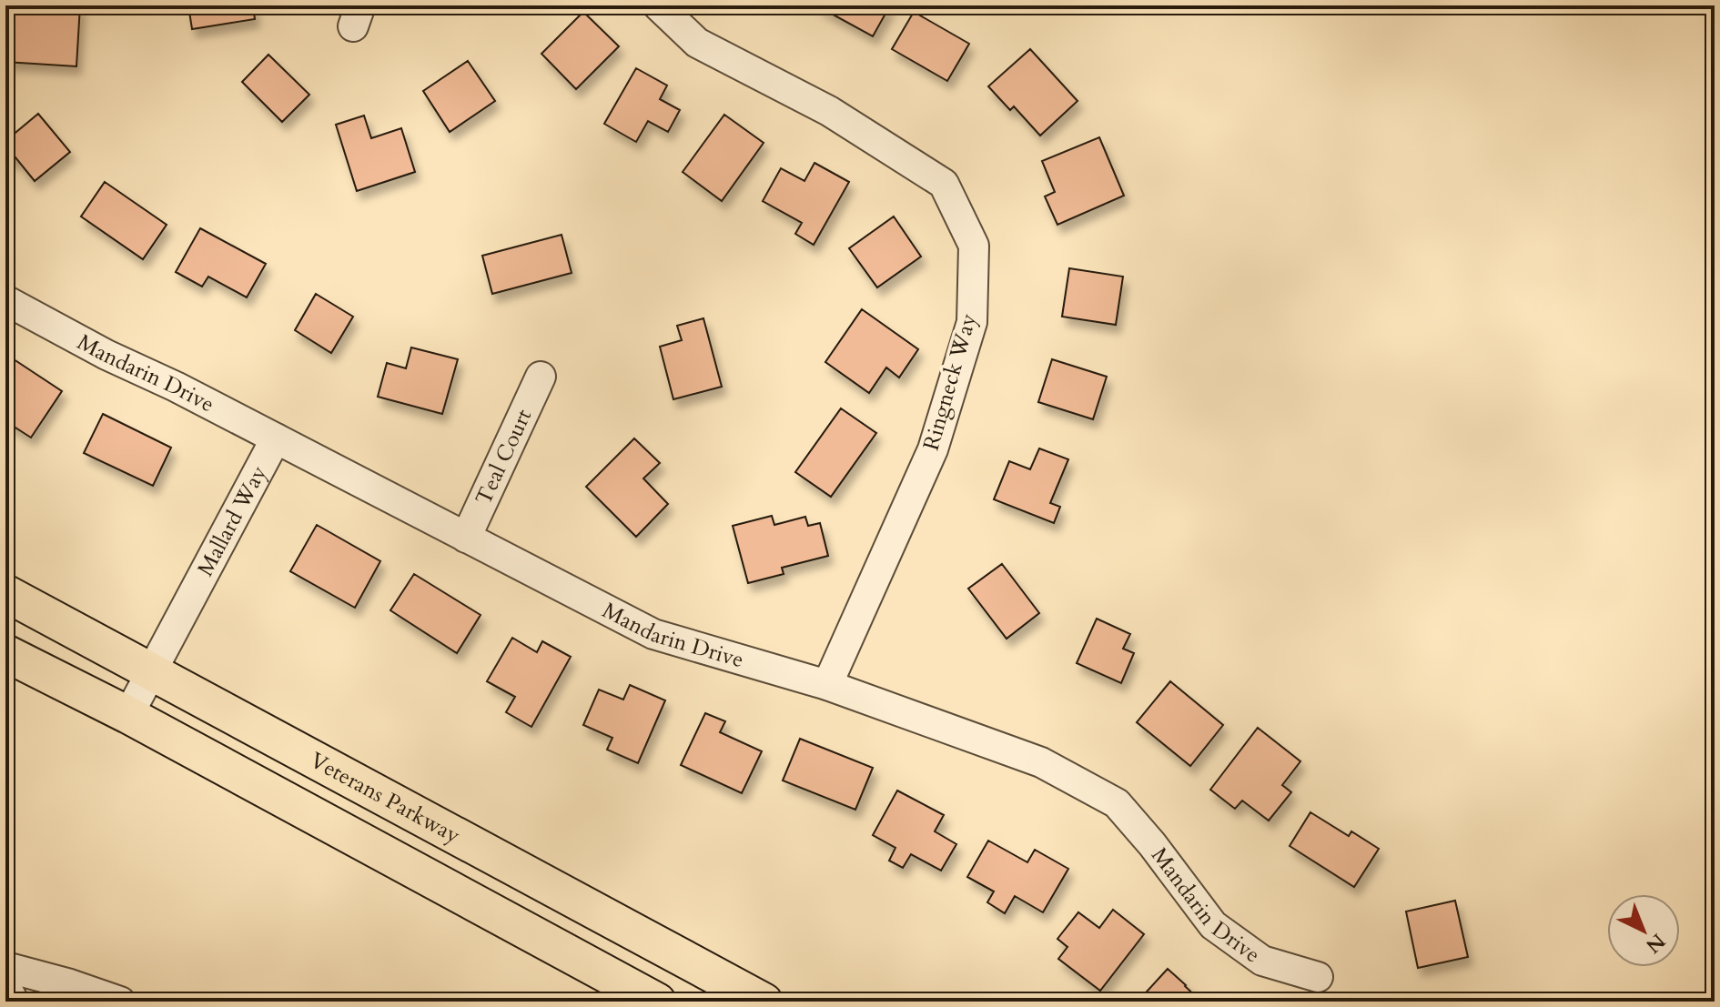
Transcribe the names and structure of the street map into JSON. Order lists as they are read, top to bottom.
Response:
{
  "streets": {
    "main road": ["Veterans Parkway"],
    "street": [
      "Mandarin Drive",
      "Ringneck Way",
      "Teal Court",
      "Mallard Way"
    ]
  },
  "crossings": [
    ["Mandarin Drive", "Ringneck Way"],
    ["Mandarin Drive", "Teal Court"],
    ["Mandarin Drive", "Mallard Way"],
    ["Mallard Way", "Veterans Parkway"]
  ],
  "north": "bottom right"
}
